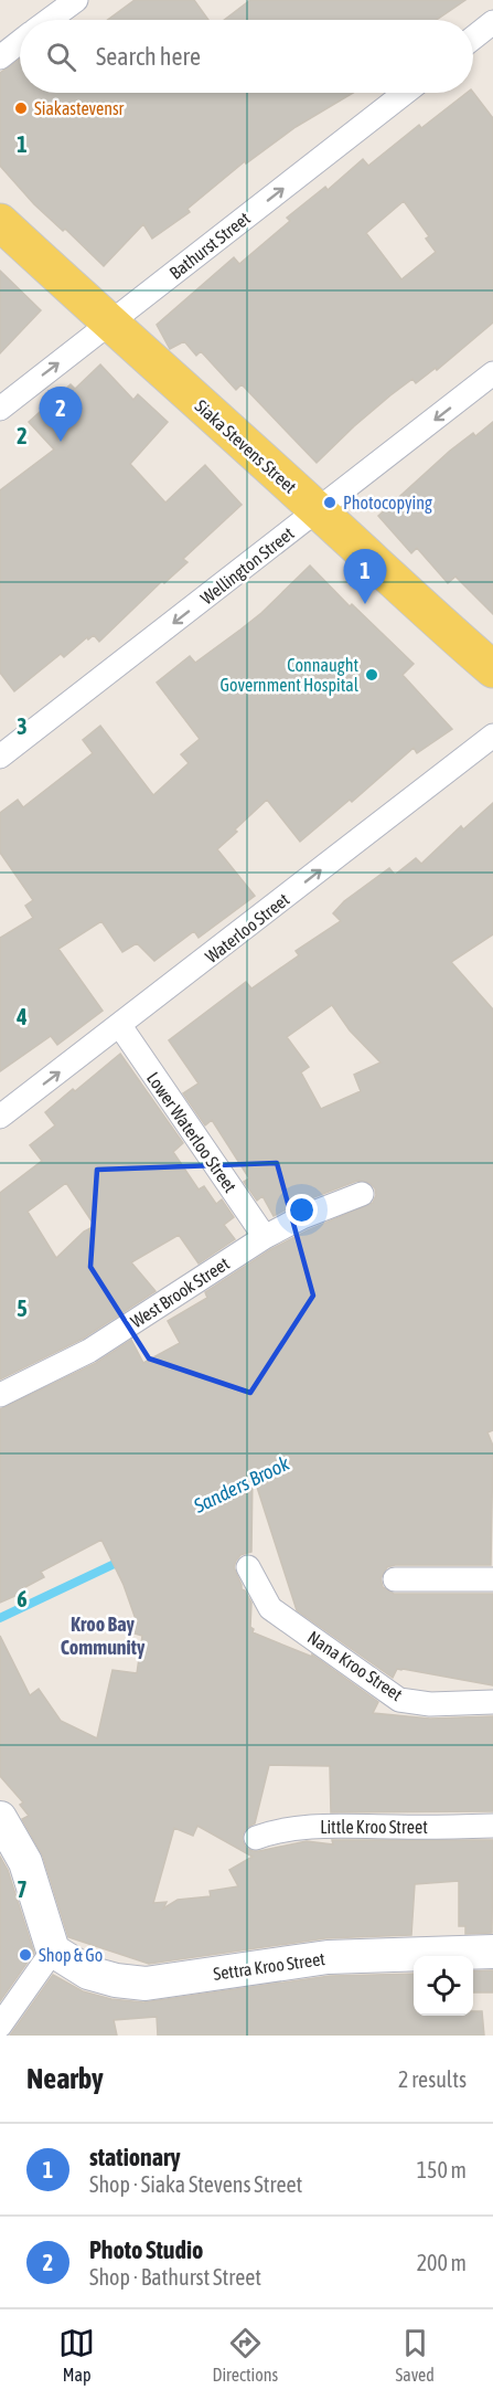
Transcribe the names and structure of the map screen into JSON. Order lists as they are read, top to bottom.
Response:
{
  "streets": {
    "main road": ["Siaka Stevens Street", "Settra Kroo Street"],
    "street": [
      "Bathurst Street",
      "Wellington Street",
      "Waterloo Street",
      "Lower Waterloo Street",
      "West Brook Street",
      "Nana Kroo Street",
      "Little Kroo Street"
    ]
  },
  "crossings": [
    ["Bathurst Street", "Siaka Stevens Street"],
    ["Siaka Stevens Street", "Wellington Street"],
    ["Waterloo Street", "Lower Waterloo Street"],
    ["Lower Waterloo Street", "West Brook Street"]
  ],
  "one_way": ["Bathurst Street", "Wellington Street", "Waterloo Street"],
  "districts": ["Kroo Bay Community"],
  "water": ["Sanders Brook"],
  "places": [
    "Siakastevensr",
    "Photocopying",
    "Connaught Government Hospital",
    "Shop & Go"
  ],
  "page": {
    "search": "Search here",
    "pins": ["2", "1"],
    "heading": ["Nearby", "2 results"],
    "list": [
      {
        "mark": "1",
        "name": "stationary",
        "note": "Shop · Siaka Stevens Street",
        "value": "150 m"
      },
      {
        "mark": "2",
        "name": "Photo Studio",
        "note": "Shop · Bathurst Street",
        "value": "200 m"
      }
    ],
    "nav": ["Map", "Directions", "Saved"]
  },
  "grid": {
    "rows": [
      "1",
      "2",
      "3",
      "4",
      "5",
      "6",
      "7"
    ]
  }
}
